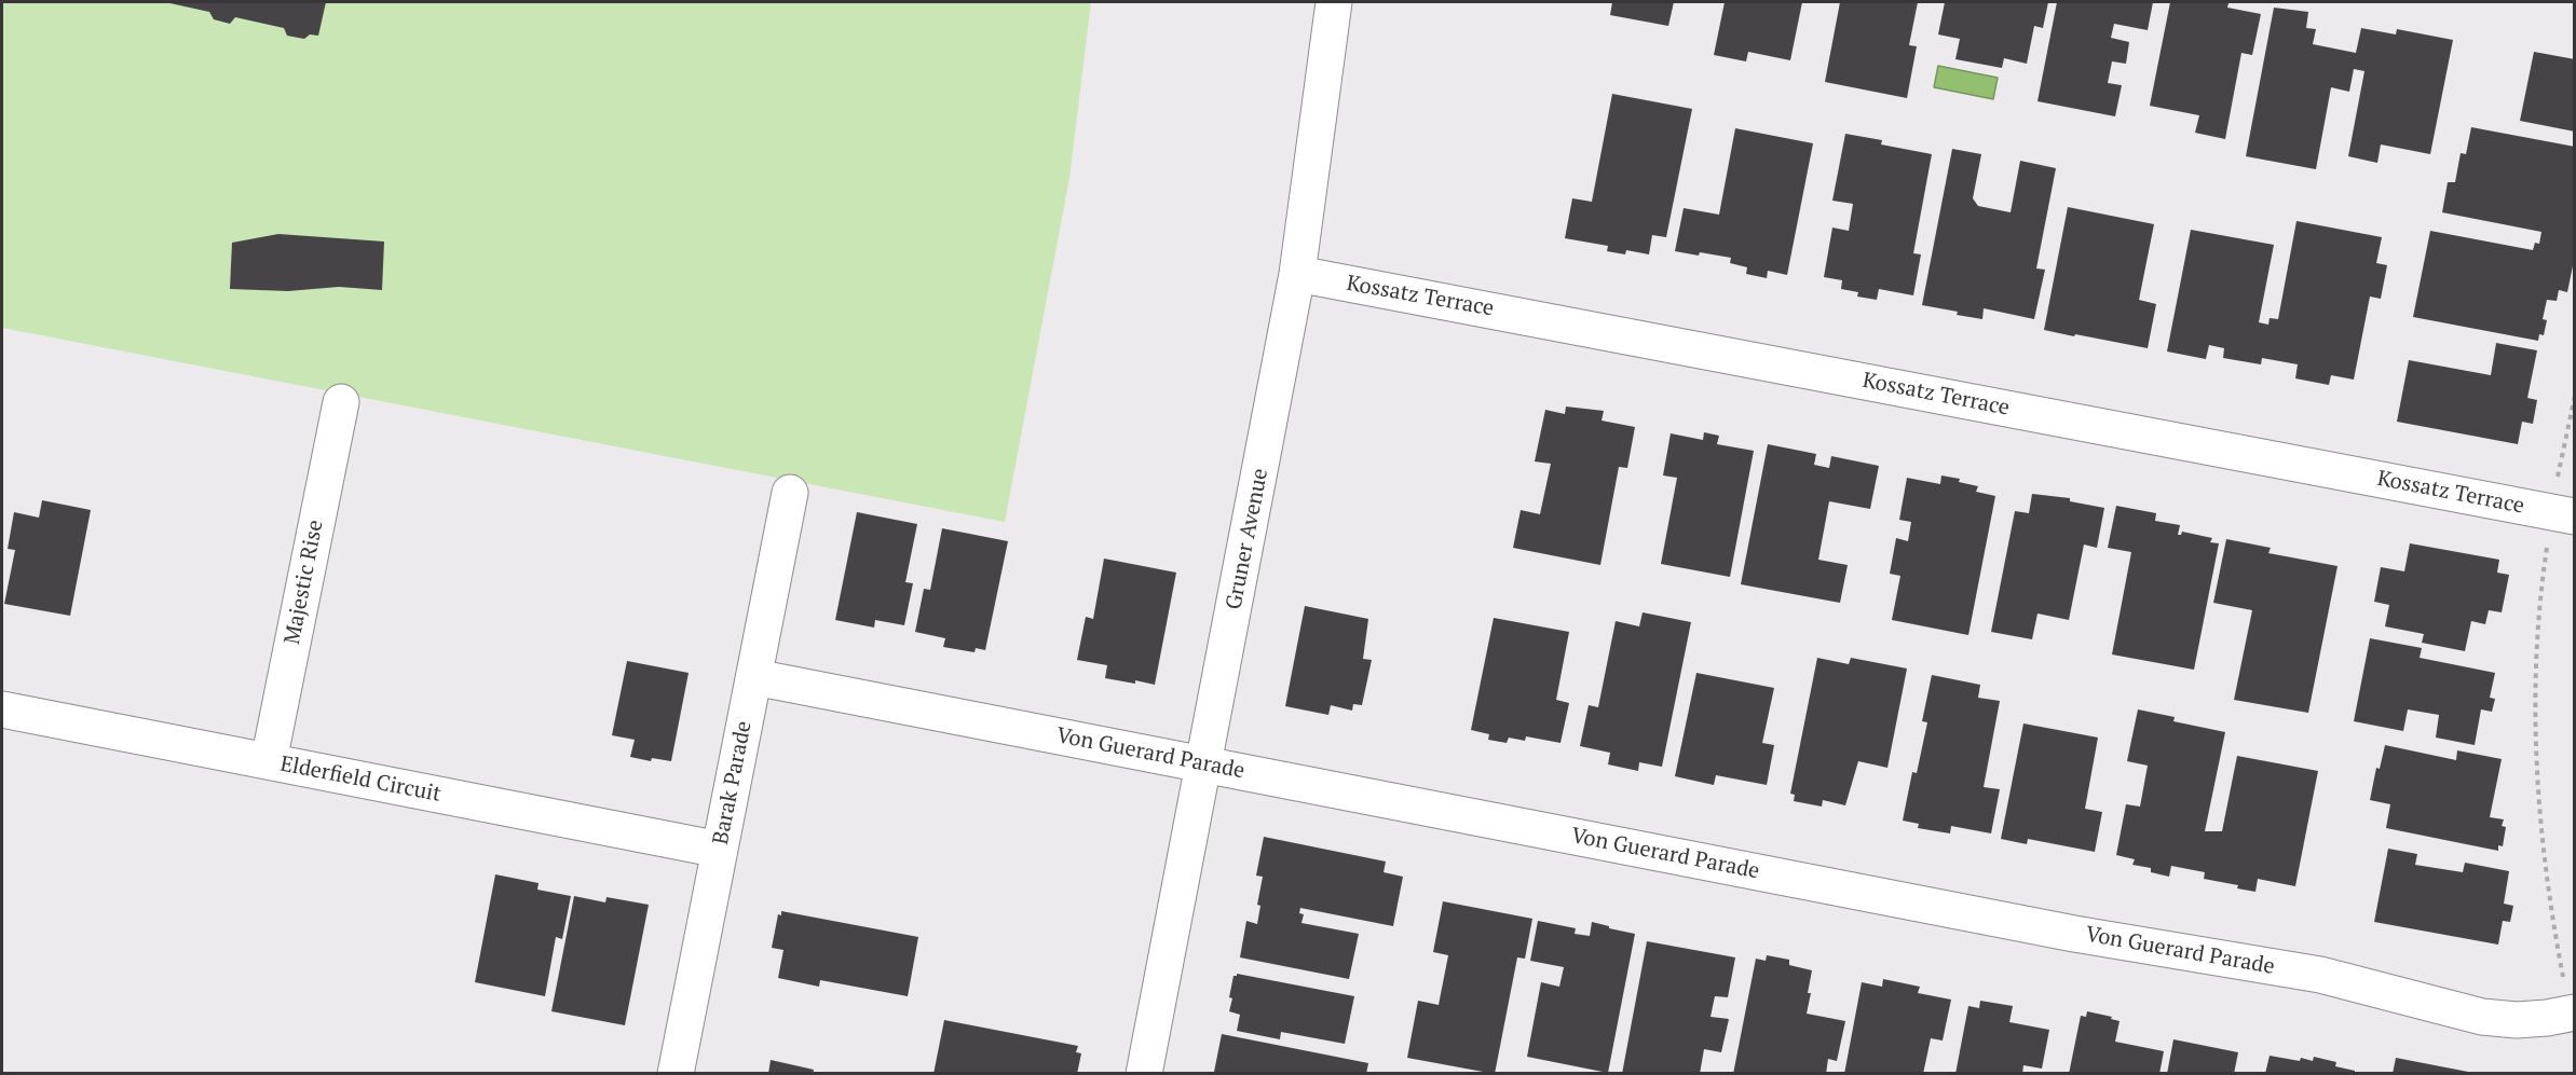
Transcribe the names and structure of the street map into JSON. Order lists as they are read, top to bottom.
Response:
{
  "streets": {
    "street": [
      "Kossatz Terrace",
      "Gruner Avenue",
      "Majestic Rise",
      "Von Guerard Parade",
      "Elderfield Circuit",
      "Barak Parade"
    ]
  },
  "crossings": [
    ["Kossatz Terrace", "Gruner Avenue"],
    ["Gruner Avenue", "Von Guerard Parade"],
    ["Majestic Rise", "Elderfield Circuit"],
    ["Von Guerard Parade", "Barak Parade"],
    ["Elderfield Circuit", "Barak Parade"]
  ]
}
